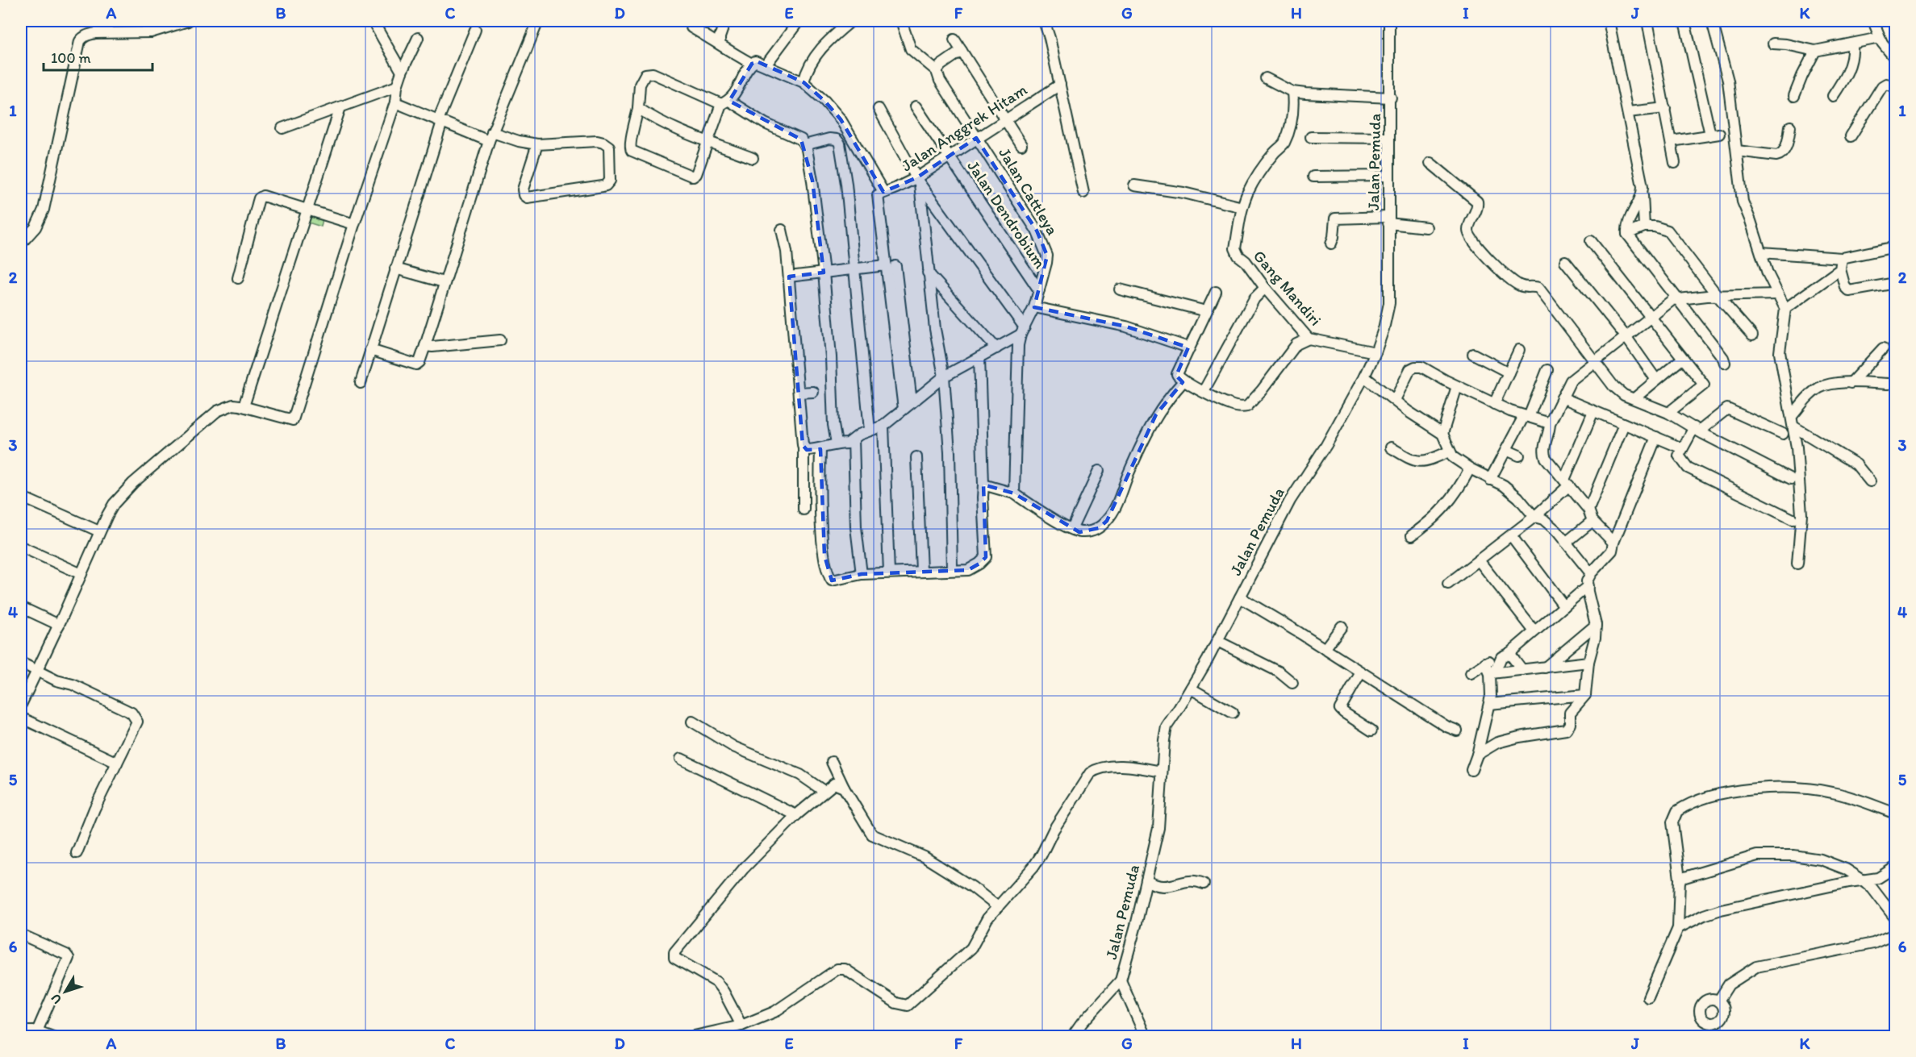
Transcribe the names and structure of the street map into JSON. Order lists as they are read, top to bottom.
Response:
{
  "streets": {
    "street": [
      "Jalan Anggrek Hitam",
      "Jalan Pemuda",
      "Jalan Cattleya",
      "Jalan Dendrobium",
      "Gang Mandiri"
    ]
  },
  "crossings": [
    ["Jalan Anggrek Hitam", "Jalan Cattleya"],
    ["Jalan Anggrek Hitam", "Jalan Dendrobium"],
    ["Jalan Pemuda", "Gang Mandiri"],
    ["Jalan Cattleya", "Jalan Dendrobium"]
  ],
  "scale_bar": "100 m",
  "north": "bottom left",
  "grid": {
    "columns": [
      "A",
      "B",
      "C",
      "D",
      "E",
      "F",
      "G",
      "H",
      "I",
      "J",
      "K"
    ],
    "rows": [
      "1",
      "2",
      "3",
      "4",
      "5",
      "6"
    ]
  }
}
